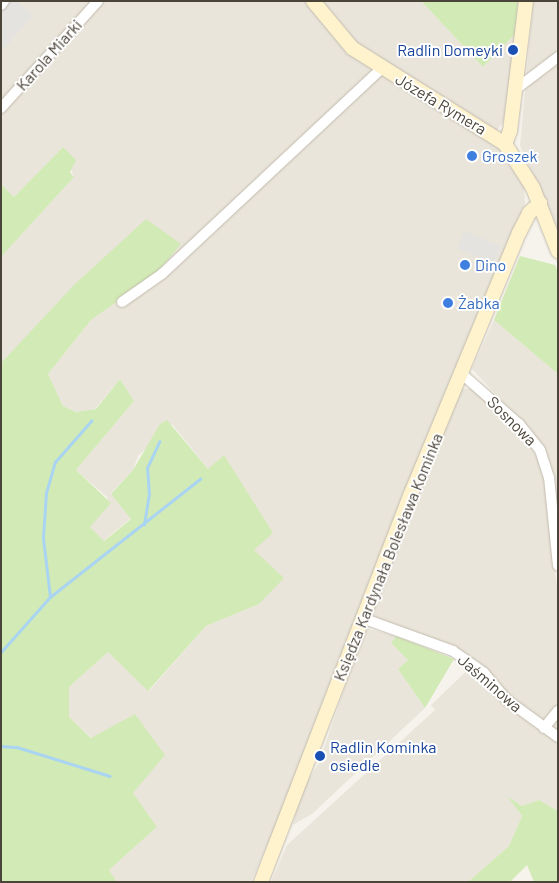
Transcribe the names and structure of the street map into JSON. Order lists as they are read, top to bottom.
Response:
{
  "streets": {
    "street": [
      "Karola Miarki",
      "Józefa Rymera",
      "Sosnowa",
      "Księdza Kardynała Bolesława Kominka",
      "Jaśminowa"
    ]
  },
  "crossings": [
    ["Józefa Rymera", "Księdza Kardynała Bolesława Kominka"],
    ["Sosnowa", "Księdza Kardynała Bolesława Kominka"],
    ["Księdza Kardynała Bolesława Kominka", "Jaśminowa"]
  ],
  "places": [
    "Radlin Domeyki",
    "Groszek",
    "Dino",
    "Żabka",
    "Radlin Kominka osiedle"
  ]
}
